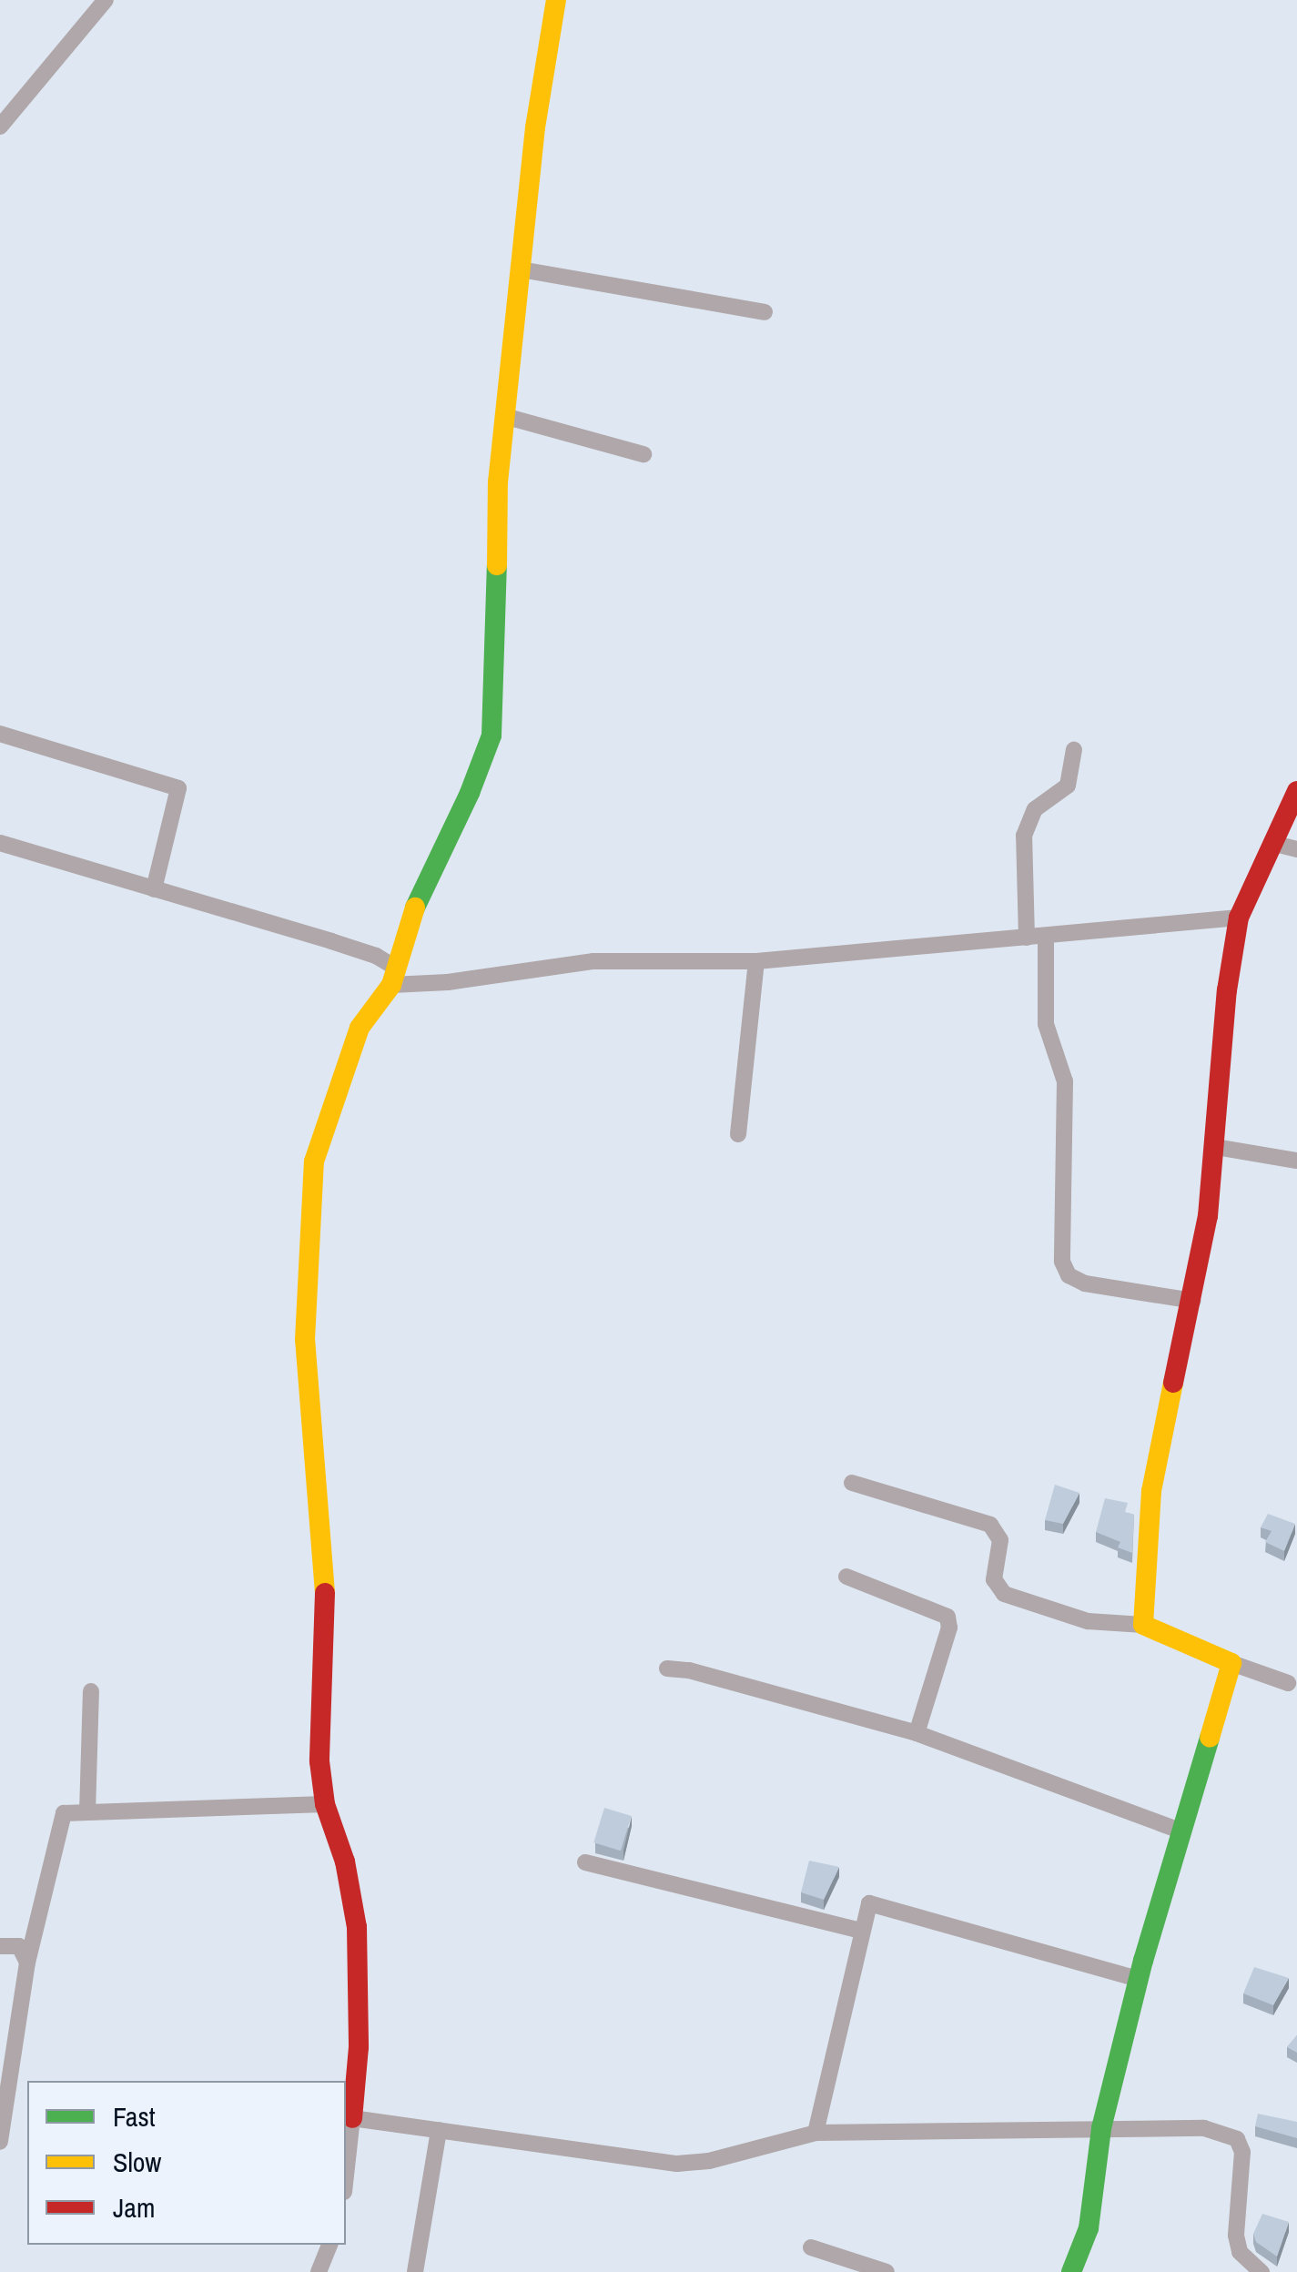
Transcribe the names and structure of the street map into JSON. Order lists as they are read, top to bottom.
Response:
{
  "legend": ["Fast", "Slow", "Jam"]
}
